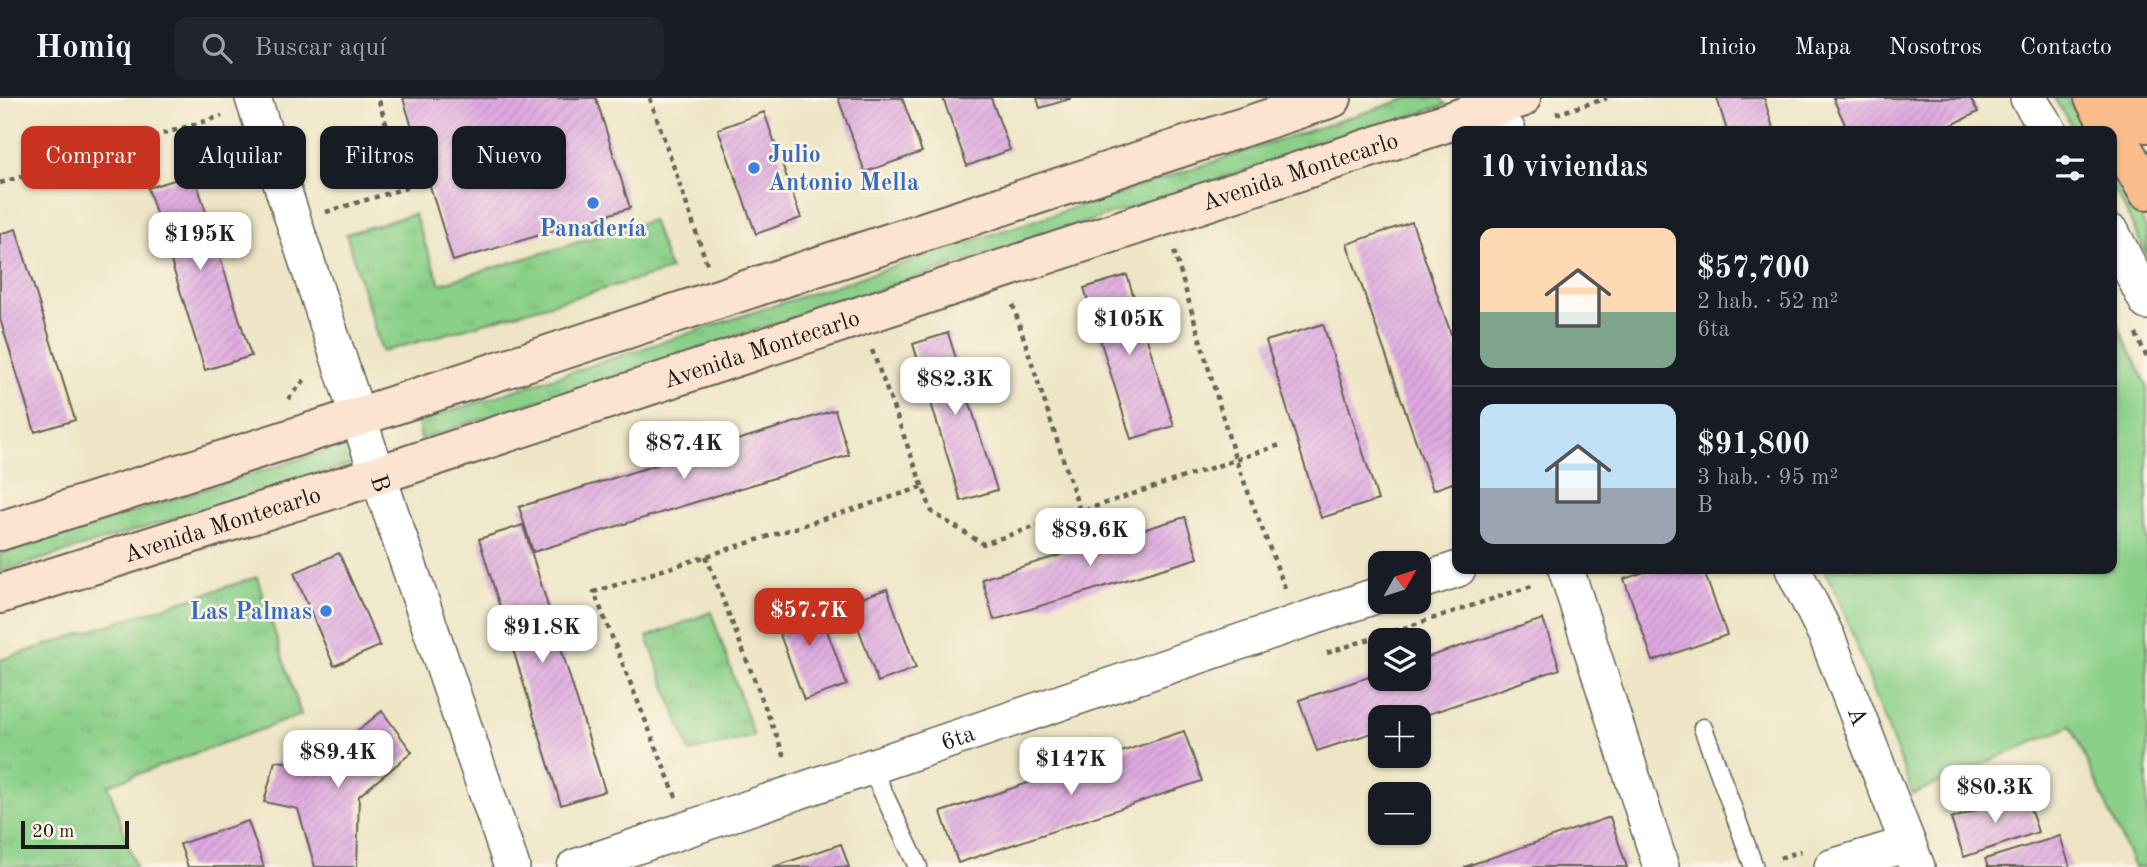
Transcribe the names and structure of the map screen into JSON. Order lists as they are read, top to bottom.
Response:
{
  "streets": {
    "main road": ["Avenida Montecarlo"],
    "street": ["B", "A", "6ta"]
  },
  "crossings": [
    ["Avenida Montecarlo", "B"]
  ],
  "places": ["Julio Antonio Mella", "Panadería", "Las Palmas"],
  "scale_bar": "20 m",
  "north": "top right",
  "page": {
    "header": "Homiq",
    "search": "Buscar aquí",
    "nav": [
      "Inicio",
      "Mapa",
      "Nosotros",
      "Contacto"
    ],
    "chip": [
      "Comprar",
      "Alquilar",
      "Filtros",
      "Nuevo"
    ],
    "heading": "10 viviendas",
    "list": [
      {
        "name": "$57,700",
        "note": "2 hab. · 52 m² · 6ta"
      },
      {
        "name": "$91,800",
        "note": "3 hab. · 95 m² · B"
      }
    ],
    "price": [
      "$195K",
      "$105K",
      "$82.3K",
      "$87.4K",
      "$89.6K",
      "$57.7K",
      "$91.8K",
      "$89.4K",
      "$147K",
      "$80.3K"
    ],
    "map_buttons": ["+", "−"],
    "scale": "20 m"
  }
}
